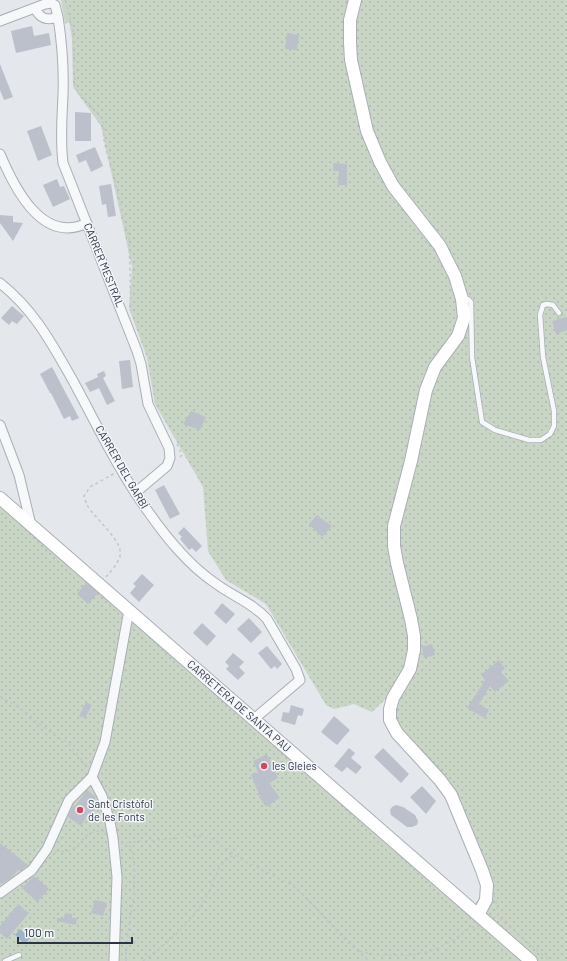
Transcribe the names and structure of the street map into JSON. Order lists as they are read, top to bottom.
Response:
{
  "streets": {
    "street": ["CARRER MESTRAL", "CARRER DEL GARBÍ", "CARRETERA DE SANTA PAU"]
  },
  "crossings": [
    ["CARRER DEL GARBÍ", "CARRETERA DE SANTA PAU"]
  ],
  "places": ["les Gleies", "Sant Cristòfol de les Fonts"],
  "scale_bar": "100 m"
}
